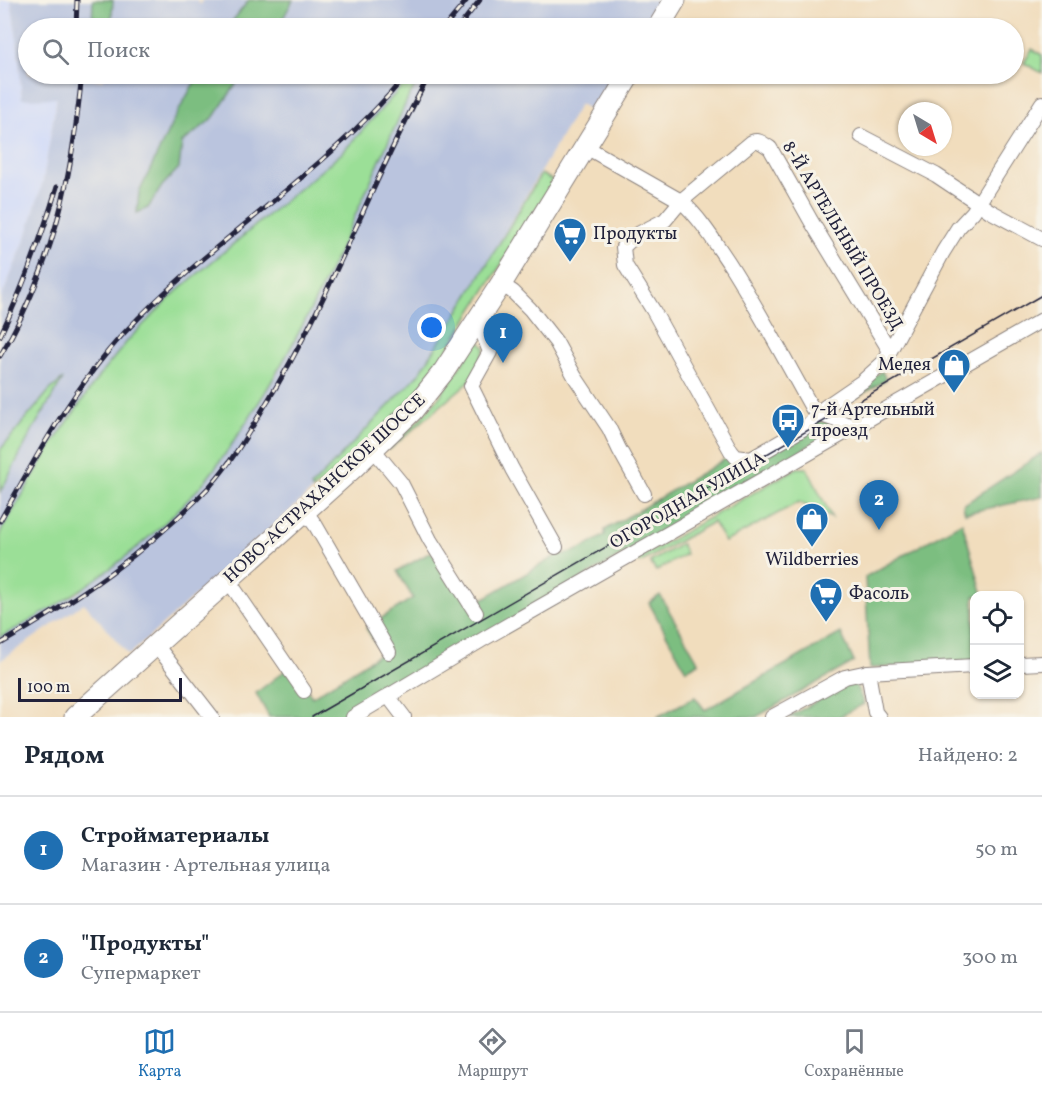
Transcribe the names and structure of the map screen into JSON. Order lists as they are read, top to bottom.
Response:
{
  "streets": {
    "main road": ["НОВО-АСТРАХАНСКОЕ ШОССЕ"],
    "street": ["8-Й АРТЕЛЬНЫЙ ПРОЕЗД", "ОГОРОДНАЯ УЛИЦА"]
  },
  "places": {
    "supermarket": ["Продукты", "Фасоль"],
    "shop": ["Медея", "Wildberries"],
    "bus stop": ["7-й Артельный проезд"]
  },
  "scale_bar": "100 m",
  "north": "bottom right",
  "page": {
    "search": "Поиск",
    "pins": ["1", "2"],
    "scale": "100 m",
    "heading": ["Рядом", "Найдено: 2"],
    "list": [
      {
        "mark": "1",
        "name": "Стройматериалы",
        "note": "Магазин · Артельная улица",
        "value": "50 m"
      },
      {
        "mark": "2",
        "name": "\"Продукты\"",
        "note": "Супермаркет",
        "value": "300 m"
      }
    ],
    "nav": ["Карта", "Маршрут", "Сохранённые"]
  }
}
